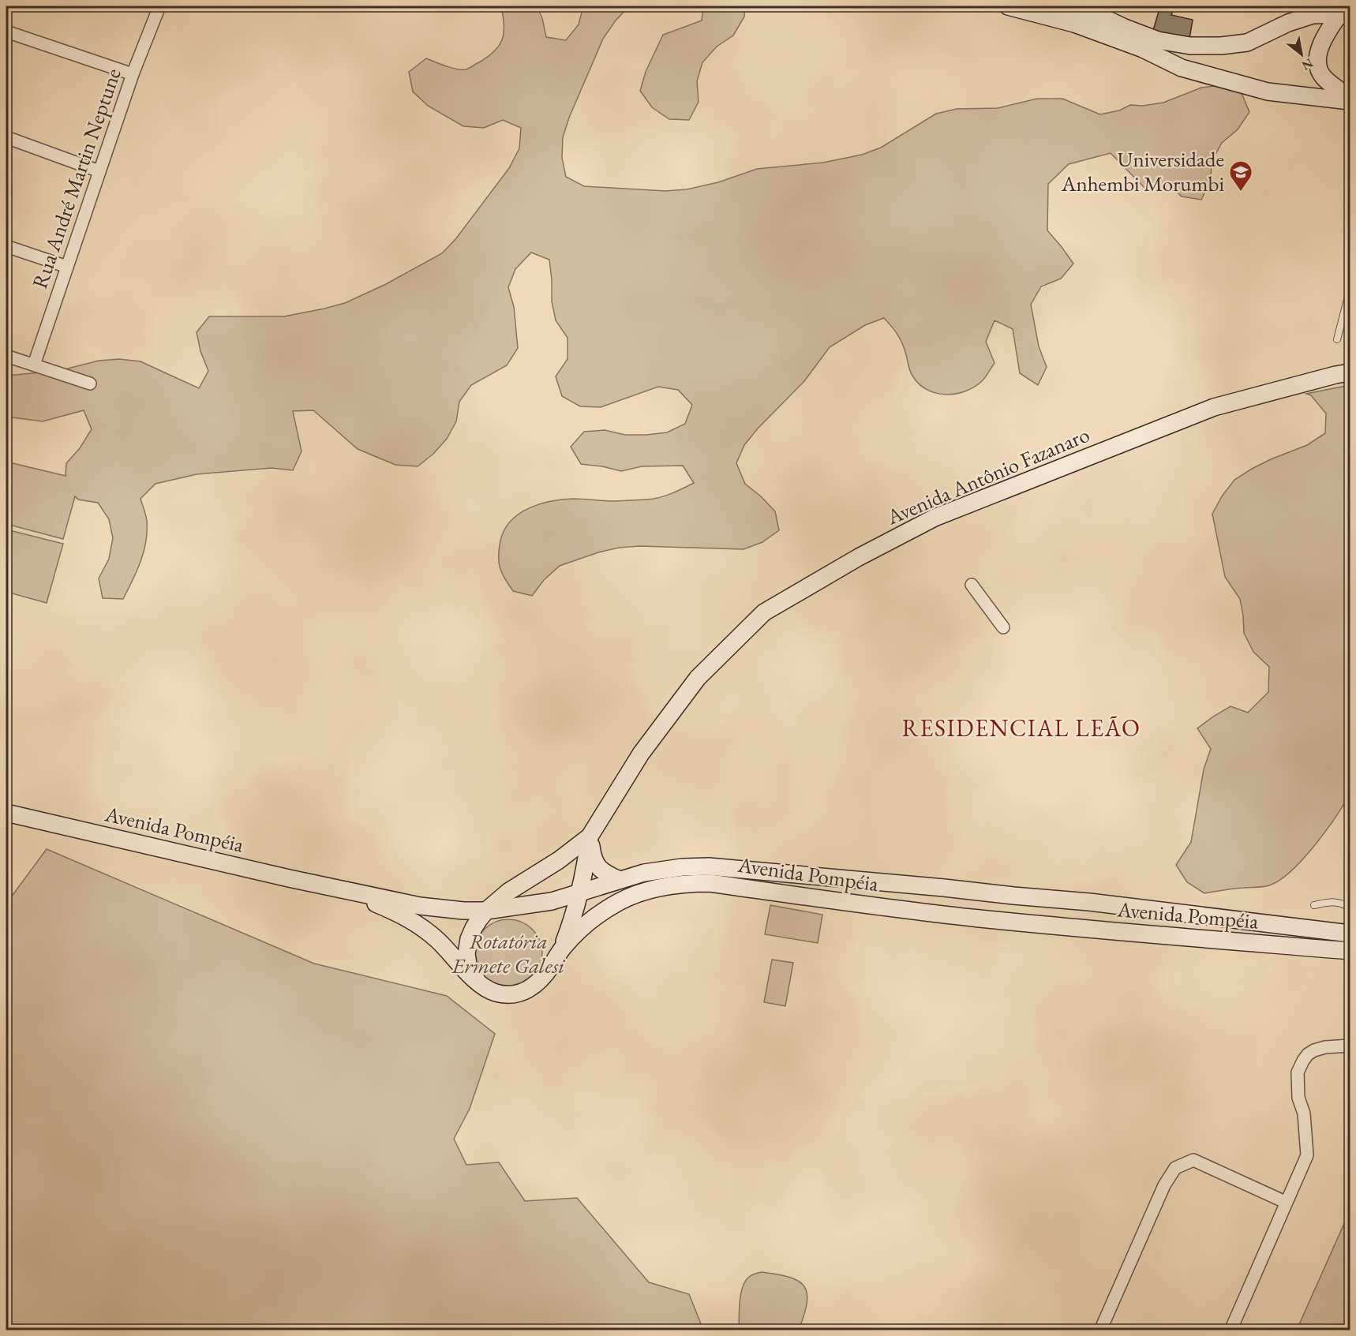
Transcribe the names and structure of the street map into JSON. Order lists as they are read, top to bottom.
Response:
{
  "streets": {
    "main road": ["Avenida Antônio Fazanaro", "Avenida Pompéia"],
    "street": ["Rua André Martin Neptune"]
  },
  "crossings": [
    ["Avenida Antônio Fazanaro", "Avenida Pompéia"]
  ],
  "districts": ["RESIDENCIAL LEÃO"],
  "parks": ["Rotatória Ermete Galesi"],
  "places": {
    "school or university": ["Universidade Anhembi Morumbi"]
  },
  "north": "bottom right"
}
